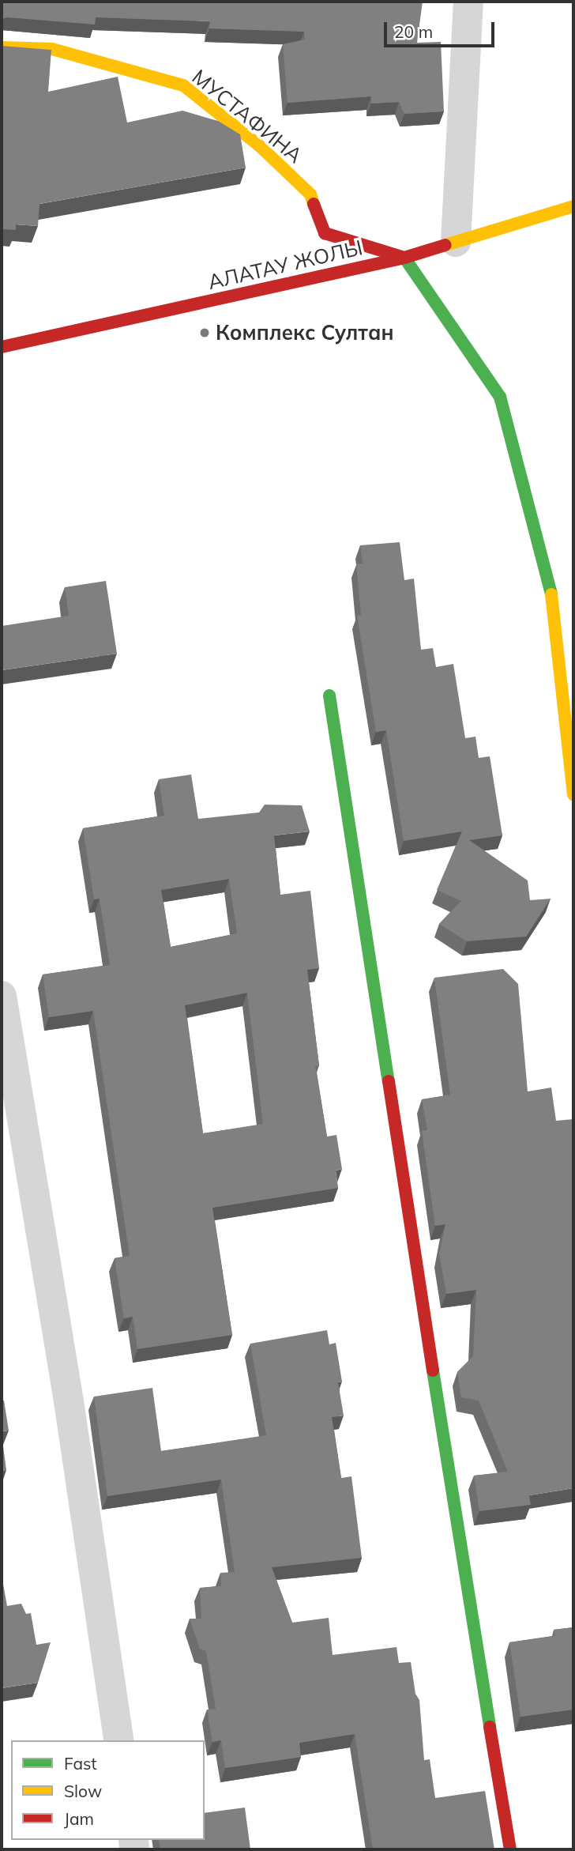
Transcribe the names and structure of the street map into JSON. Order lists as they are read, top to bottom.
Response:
{
  "streets": {
    "street": ["МУСТАФИНА", "АЛАТАУ ЖОЛЫ"]
  },
  "crossings": [
    ["МУСТАФИНА", "АЛАТАУ ЖОЛЫ"]
  ],
  "places": ["Комплекс Султан"],
  "legend": ["Fast", "Slow", "Jam"],
  "scale_bar": "20 m"
}
